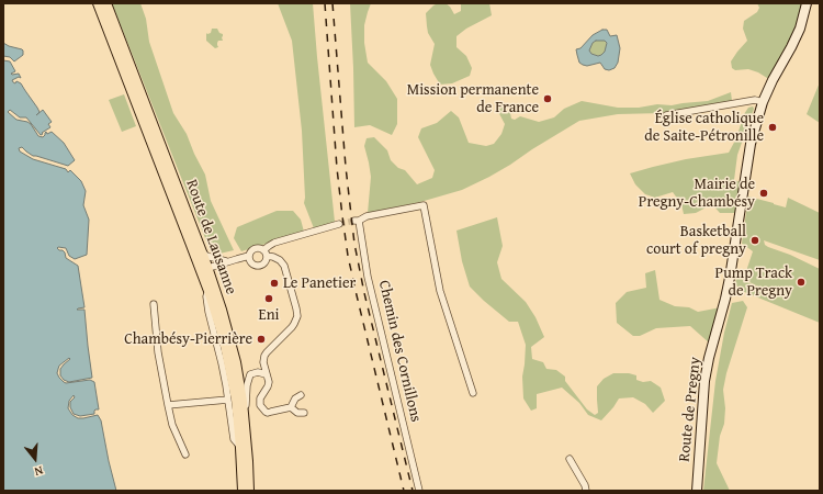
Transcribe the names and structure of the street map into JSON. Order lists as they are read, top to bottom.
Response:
{
  "streets": {
    "main road": ["Route de Lausanne"],
    "street": ["Chemin des Cornillons", "Route de Pregny"]
  },
  "places": [
    "Mission permanente de France",
    "Église catholique de Saite-Pétronille",
    "Mairie de Pregny-Chambésy",
    "Basketball court of pregny",
    "Pump Track de Pregny",
    "Le Panetier",
    "Eni",
    "Chambésy-Pierrière"
  ],
  "north": "bottom"
}
